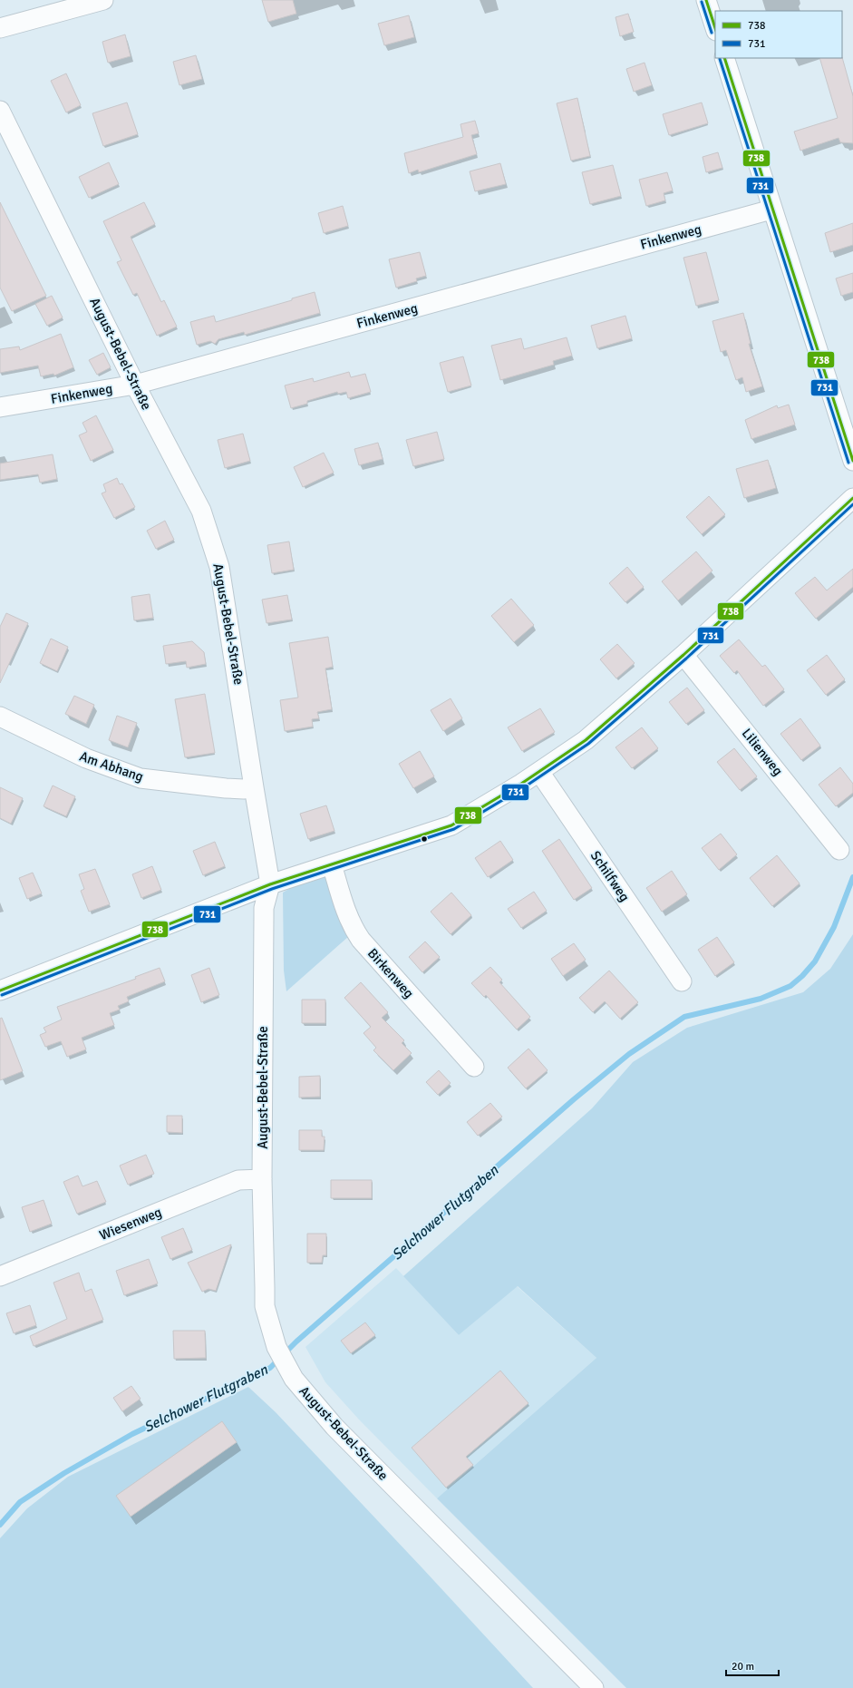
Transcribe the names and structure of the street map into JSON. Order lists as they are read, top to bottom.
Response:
{
  "streets": {
    "street": [
      "Finkenweg",
      "August-Bebel-Straße",
      "Lilienweg",
      "Am Abhang",
      "Schilfweg",
      "Birkenweg",
      "Wiesenweg"
    ]
  },
  "crossings": [
    ["Finkenweg", "August-Bebel-Straße"],
    ["August-Bebel-Straße", "Am Abhang"],
    ["August-Bebel-Straße", "Wiesenweg"]
  ],
  "water": ["Selchower Flutgraben"],
  "lines": ["transit line 738", "transit line 731"],
  "legend": ["738", "731"],
  "scale_bar": "20 m"
}
